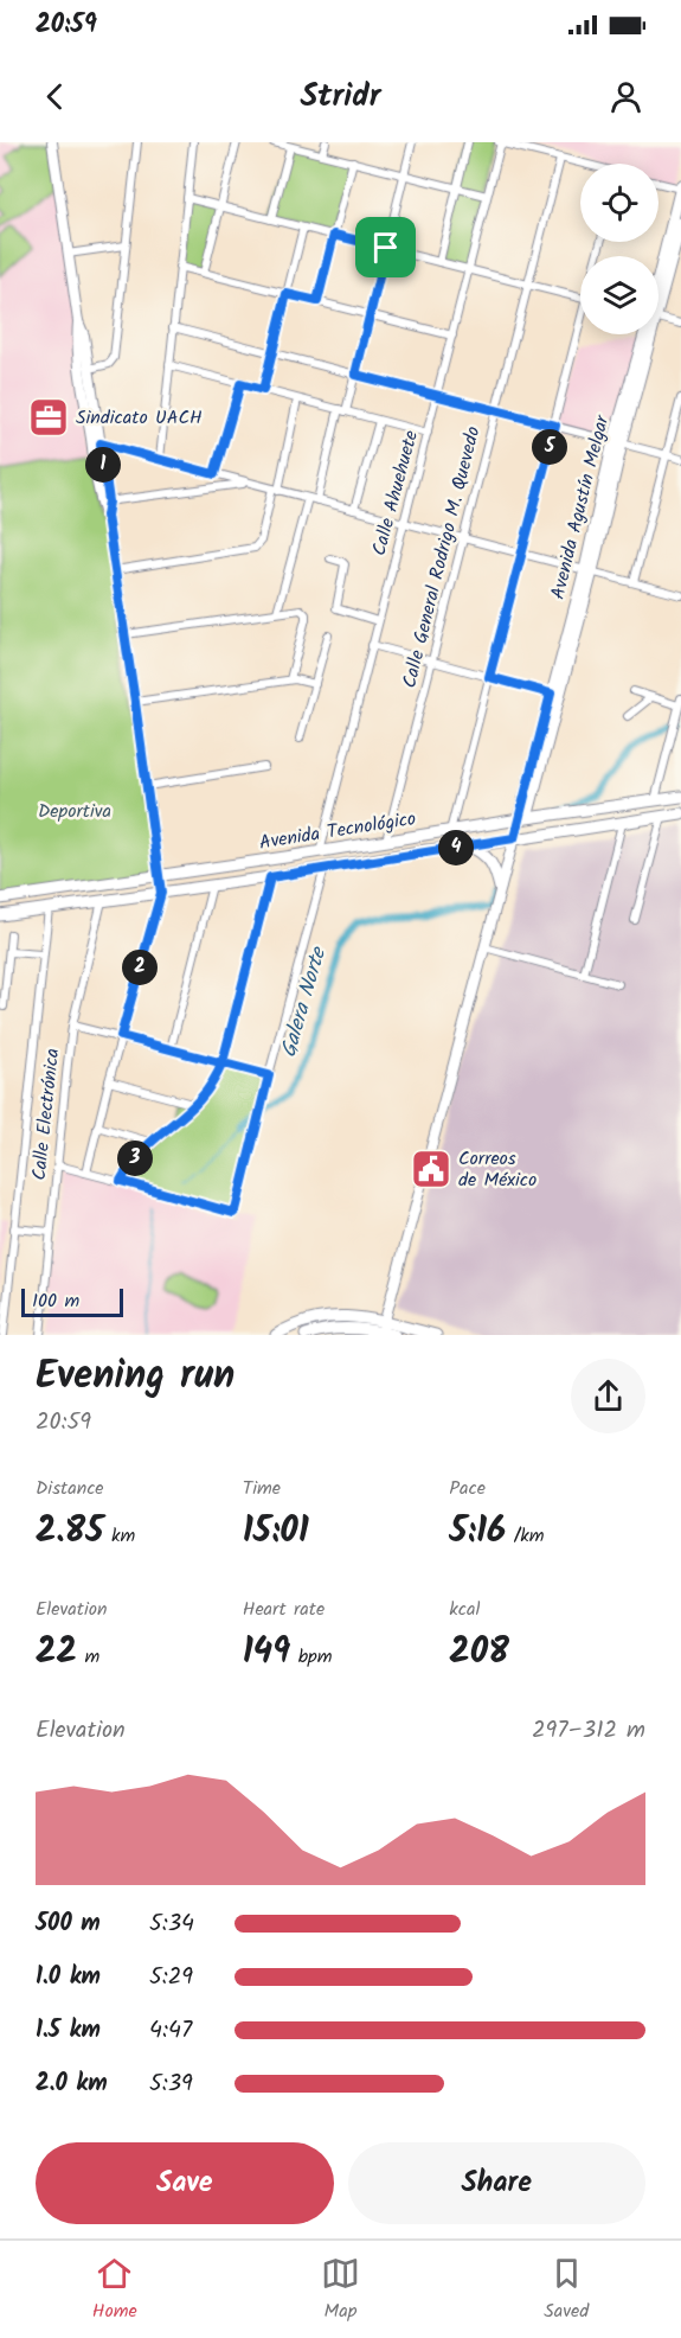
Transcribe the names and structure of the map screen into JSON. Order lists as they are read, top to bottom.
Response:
{
  "streets": {
    "main road": ["Avenida Agustín Melgar", "Avenida Tecnológico"],
    "street": ["Calle Ahuehuete", "Calle General Rodrigo M. Quevedo", "Calle Electrónica"]
  },
  "crossings": [
    ["Calle Ahuehuete", "Avenida Tecnológico"],
    ["Avenida Agustín Melgar", "Avenida Tecnológico"],
    ["Calle General Rodrigo M. Quevedo", "Avenida Tecnológico"],
    ["Avenida Tecnológico", "Calle Electrónica"]
  ],
  "water": ["Galera Norte"],
  "parks": ["Deportiva"],
  "places": {
    "office": ["Sindicato UACH"],
    "public building": ["Correos de México"]
  },
  "scale_bar": "100 m",
  "page": {
    "status": "20:59",
    "header": "Stridr",
    "pins": [
      "5",
      "1",
      "4",
      "2",
      "3"
    ],
    "scale": "100 m",
    "heading": ["Evening run", "20:59"],
    "stats": [
      ["Distance", "2.85 km"],
      ["Time", "15:01"],
      ["Pace", "5:16 /km"],
      ["Elevation", "22 m"],
      ["Heart rate", "149 bpm"],
      ["kcal", "208"]
    ],
    "chart": ["Elevation", "297–312 m"],
    "list": [
      {
        "name": "500 m",
        "note": "5:34"
      },
      {
        "name": "1.0 km",
        "note": "5:29"
      },
      {
        "name": "1.5 km",
        "note": "4:47"
      },
      {
        "name": "2.0 km",
        "note": "5:39"
      }
    ],
    "buttons": ["Save", "Share"],
    "tabs": ["Home", "Map", "Saved"]
  }
}
